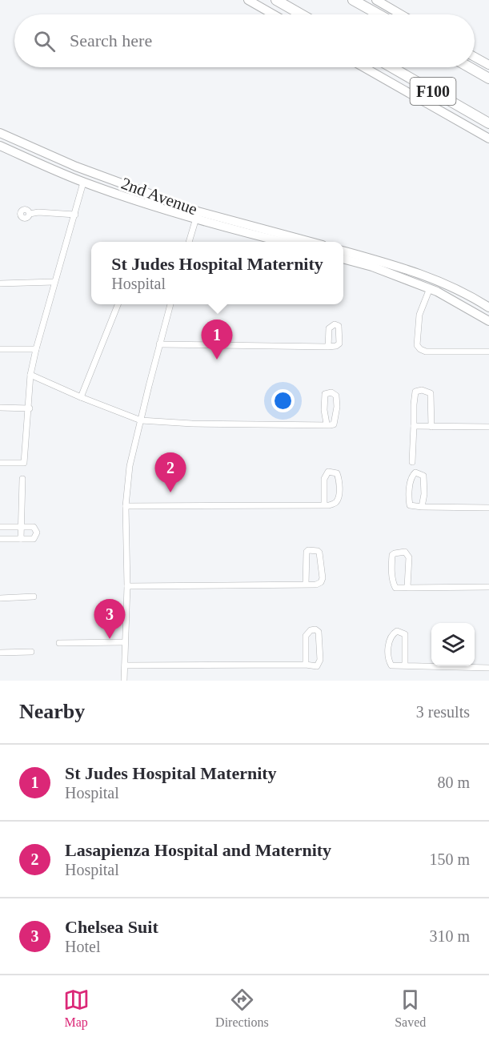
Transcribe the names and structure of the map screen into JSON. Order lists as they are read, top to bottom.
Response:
{
  "streets": {
    "highway": ["F100"],
    "street": ["2nd Avenue"]
  },
  "page": {
    "search": "Search here",
    "popup": ["St Judes Hospital Maternity", "Hospital"],
    "pins": ["1", "2", "3"],
    "heading": ["Nearby", "3 results"],
    "list": [
      {
        "mark": "1",
        "name": "St Judes Hospital Maternity",
        "note": "Hospital",
        "value": "80 m"
      },
      {
        "mark": "2",
        "name": "Lasapienza Hospital and Maternity",
        "note": "Hospital",
        "value": "150 m"
      },
      {
        "mark": "3",
        "name": "Chelsea Suit",
        "note": "Hotel",
        "value": "310 m"
      }
    ],
    "nav": ["Map", "Directions", "Saved"]
  }
}
